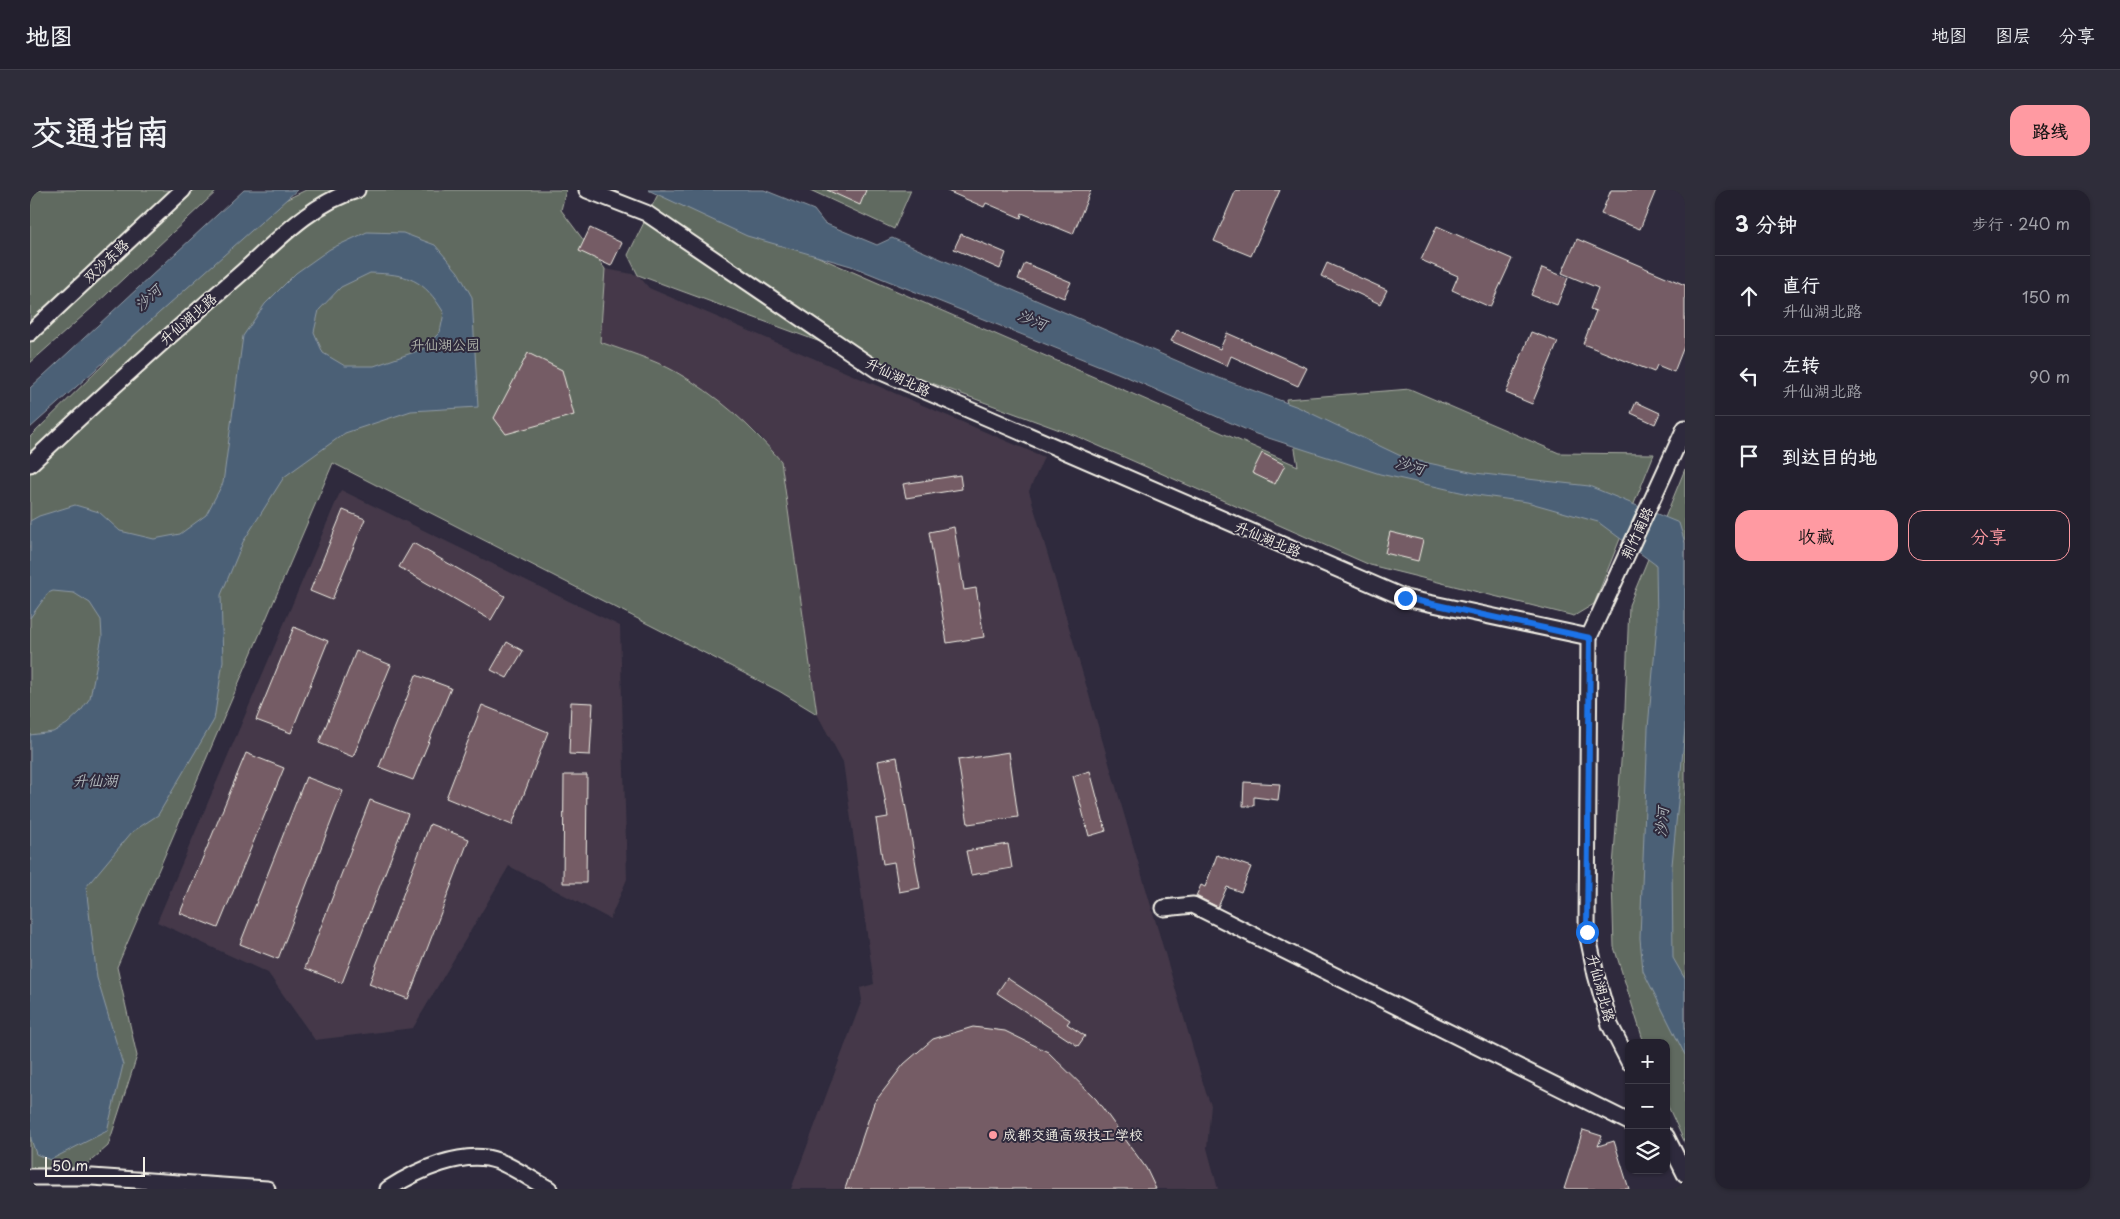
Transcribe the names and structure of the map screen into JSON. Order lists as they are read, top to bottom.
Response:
{
  "streets": {
    "street": ["双沙东路", "升仙湖北路", "荆竹南路"]
  },
  "crossings": [
    ["升仙湖北路", "荆竹南路"]
  ],
  "water": ["沙河", "升仙湖"],
  "parks": ["升仙湖公园"],
  "places": ["成都交通高级技工学校"],
  "scale_bar": "50 m",
  "page": {
    "header": "地图",
    "nav": ["地图", "图层", "分享"],
    "title": "交通指南",
    "buttons": [
      "路线",
      ["收藏", "分享"]
    ],
    "heading": ["3 分钟", "步行 · 240 m"],
    "list": [
      ["直行", "升仙湖北路", "150 m"],
      ["左转", "升仙湖北路", "90 m"],
      "到达目的地"
    ],
    "map_buttons": ["+", "−"],
    "scale": "50 m"
  }
}
